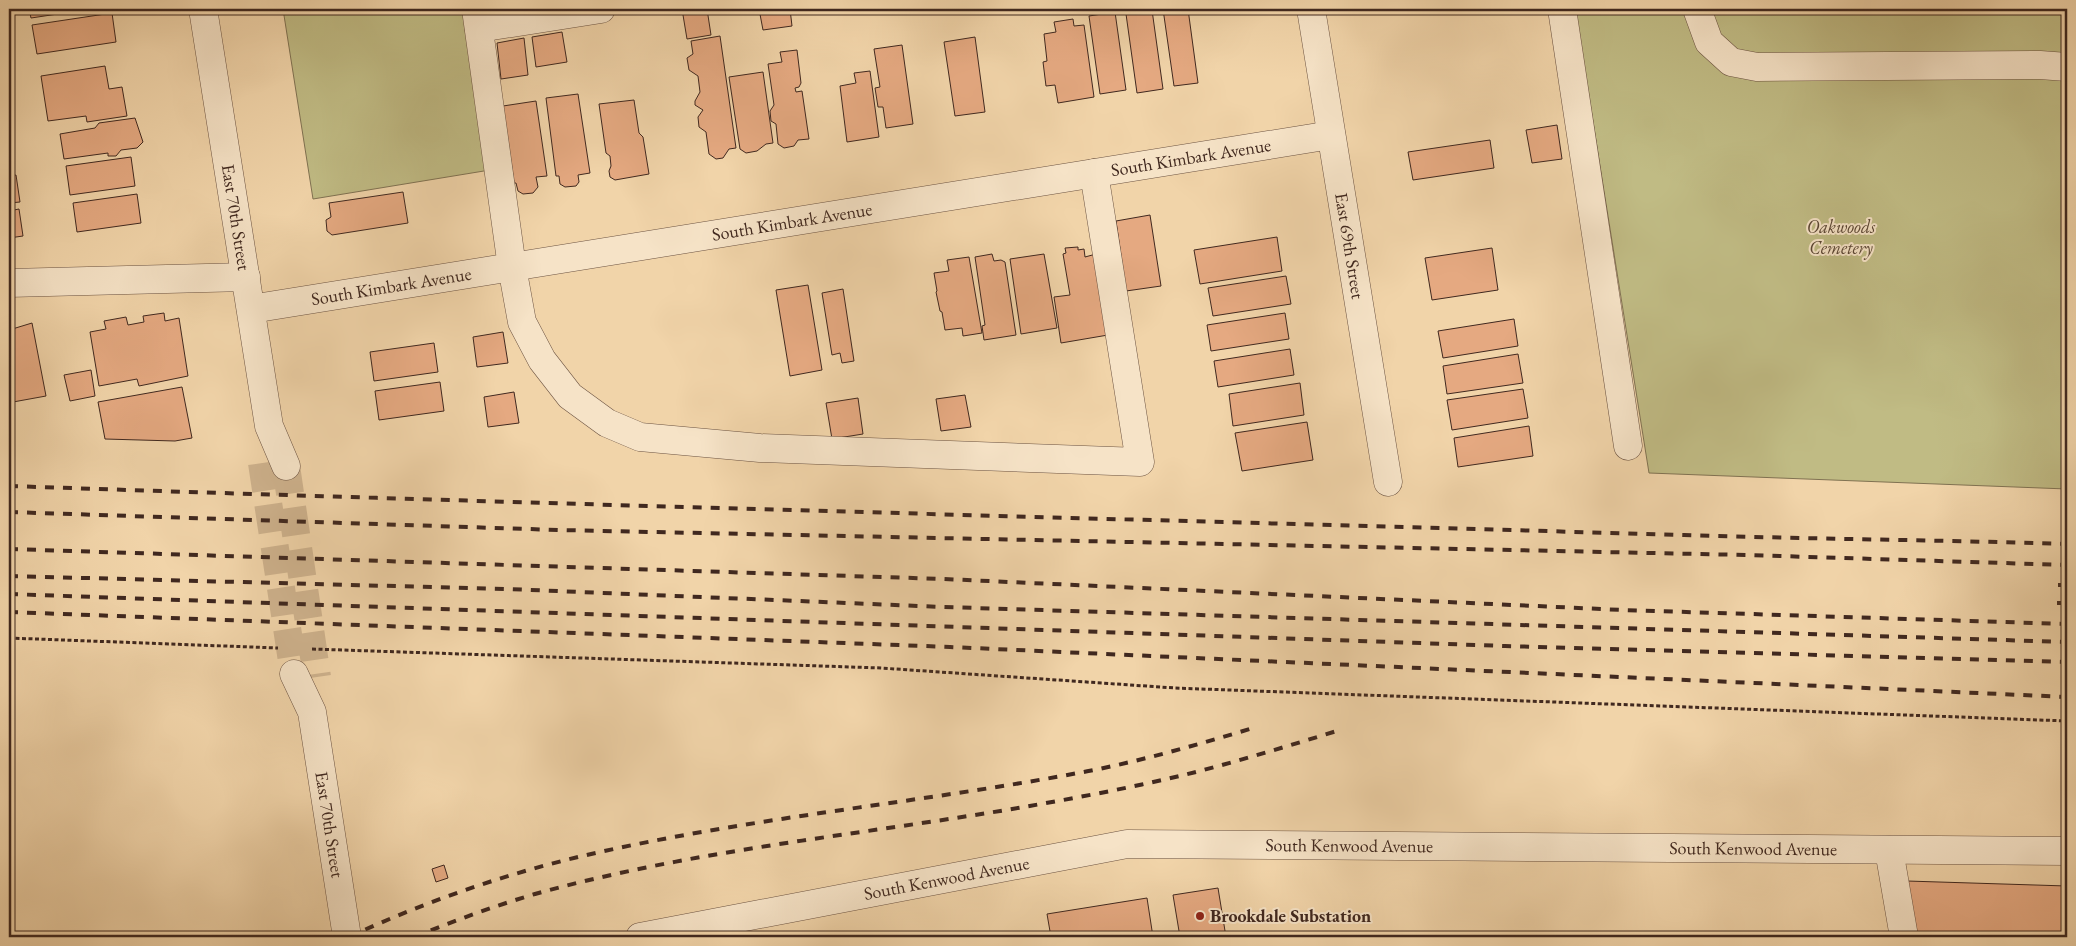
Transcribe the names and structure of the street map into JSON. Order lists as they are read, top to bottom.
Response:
{
  "streets": {
    "street": [
      "South Kimbark Avenue",
      "East 70th Street",
      "East 69th Street",
      "South Kenwood Avenue"
    ]
  },
  "crossings": [
    ["South Kimbark Avenue", "East 70th Street"],
    ["South Kimbark Avenue", "East 69th Street"]
  ],
  "parks": ["Oakwoods Cemetery"],
  "places": ["Brookdale Substation"]
}
